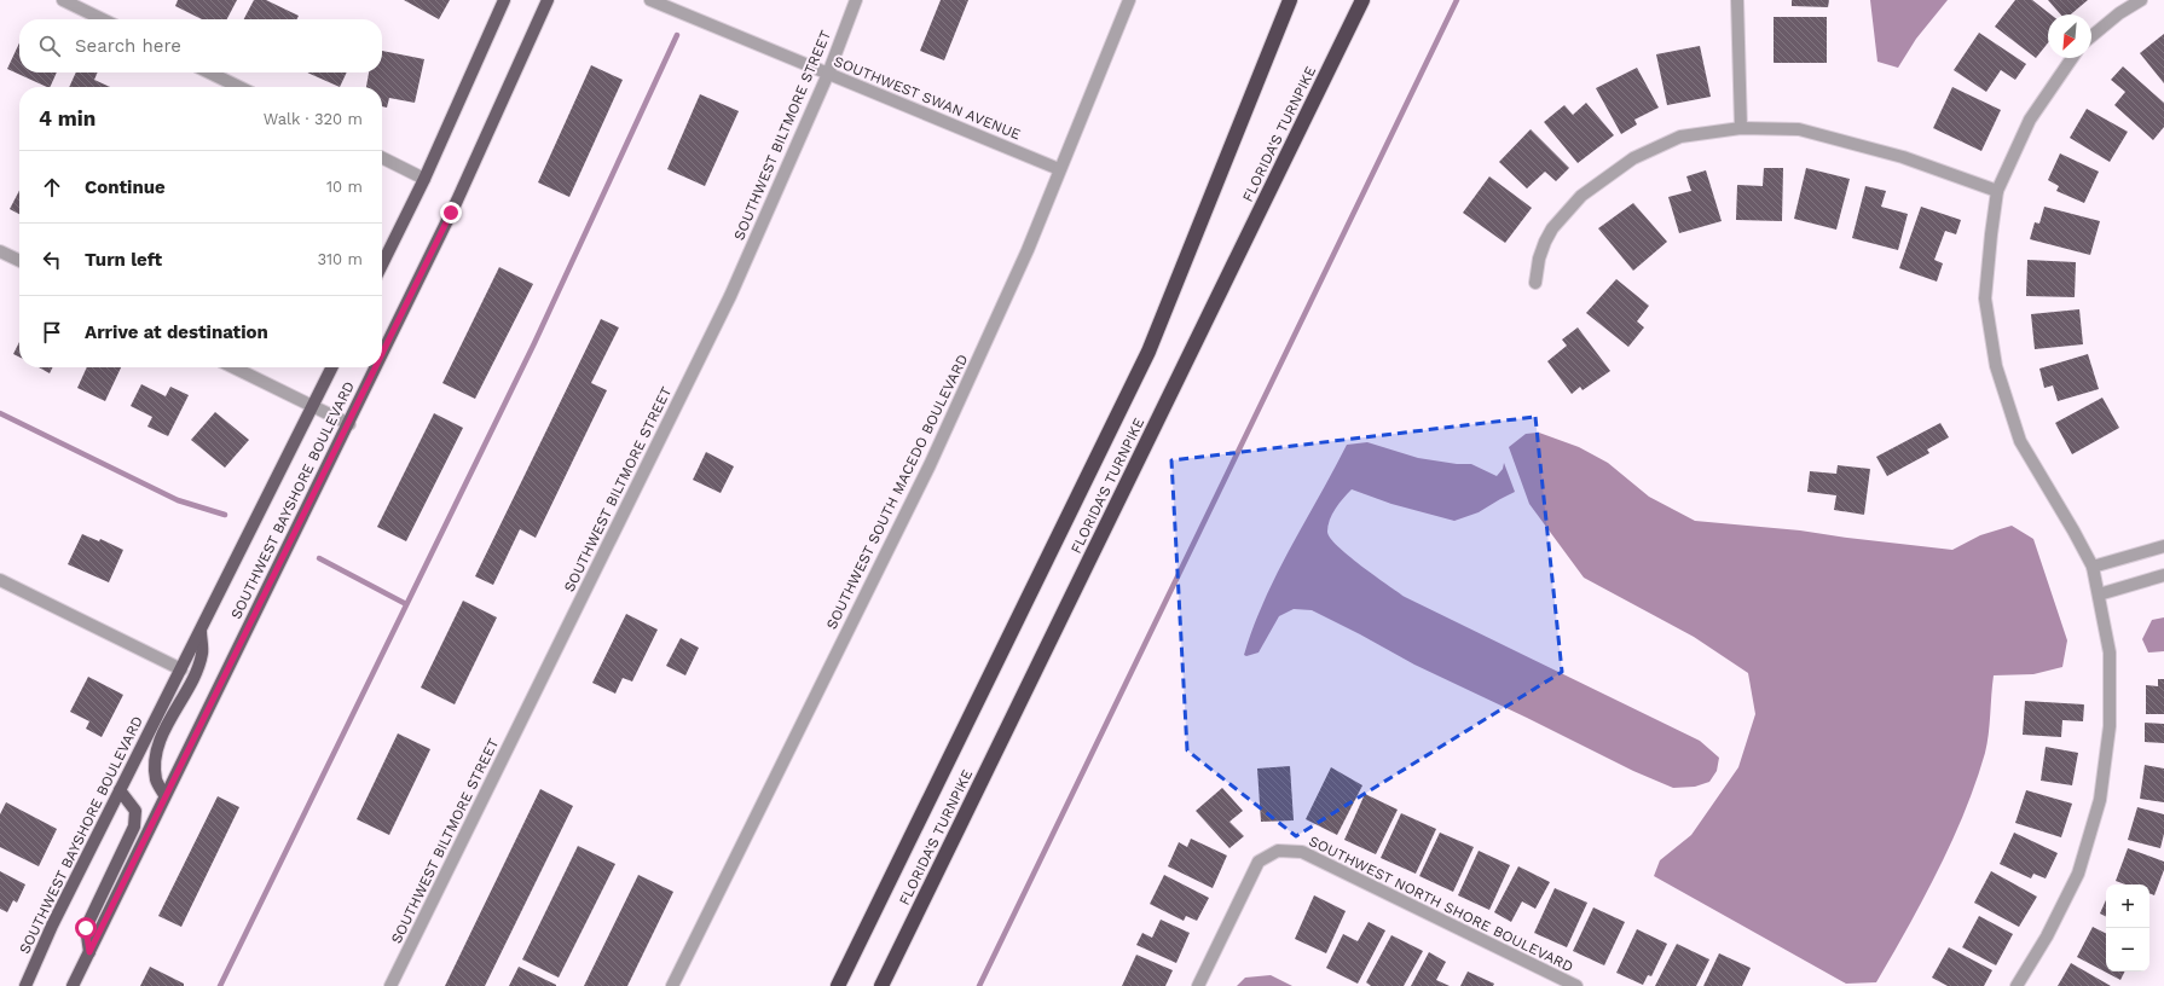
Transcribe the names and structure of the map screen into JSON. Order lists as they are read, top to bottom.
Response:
{
  "streets": {
    "highway": ["FLORIDA'S TURNPIKE"],
    "main road": ["SOUTHWEST BAYSHORE BOULEVARD"],
    "street": [
      "SOUTHWEST SWAN AVENUE",
      "SOUTHWEST BILTMORE STREET",
      "SOUTHWEST SOUTH MACEDO BOULEVARD",
      "SOUTHWEST NORTH SHORE BOULEVARD"
    ]
  },
  "crossings": [
    ["SOUTHWEST SWAN AVENUE", "SOUTHWEST BILTMORE STREET"],
    ["SOUTHWEST SWAN AVENUE", "SOUTHWEST SOUTH MACEDO BOULEVARD"]
  ],
  "north": "bottom left",
  "page": {
    "search": "Search here",
    "heading": ["4 min", "Walk · 320 m"],
    "list": [
      ["Continue", "10 m"],
      ["Turn left", "310 m"],
      "Arrive at destination"
    ],
    "map_buttons": ["+", "−"]
  }
}
